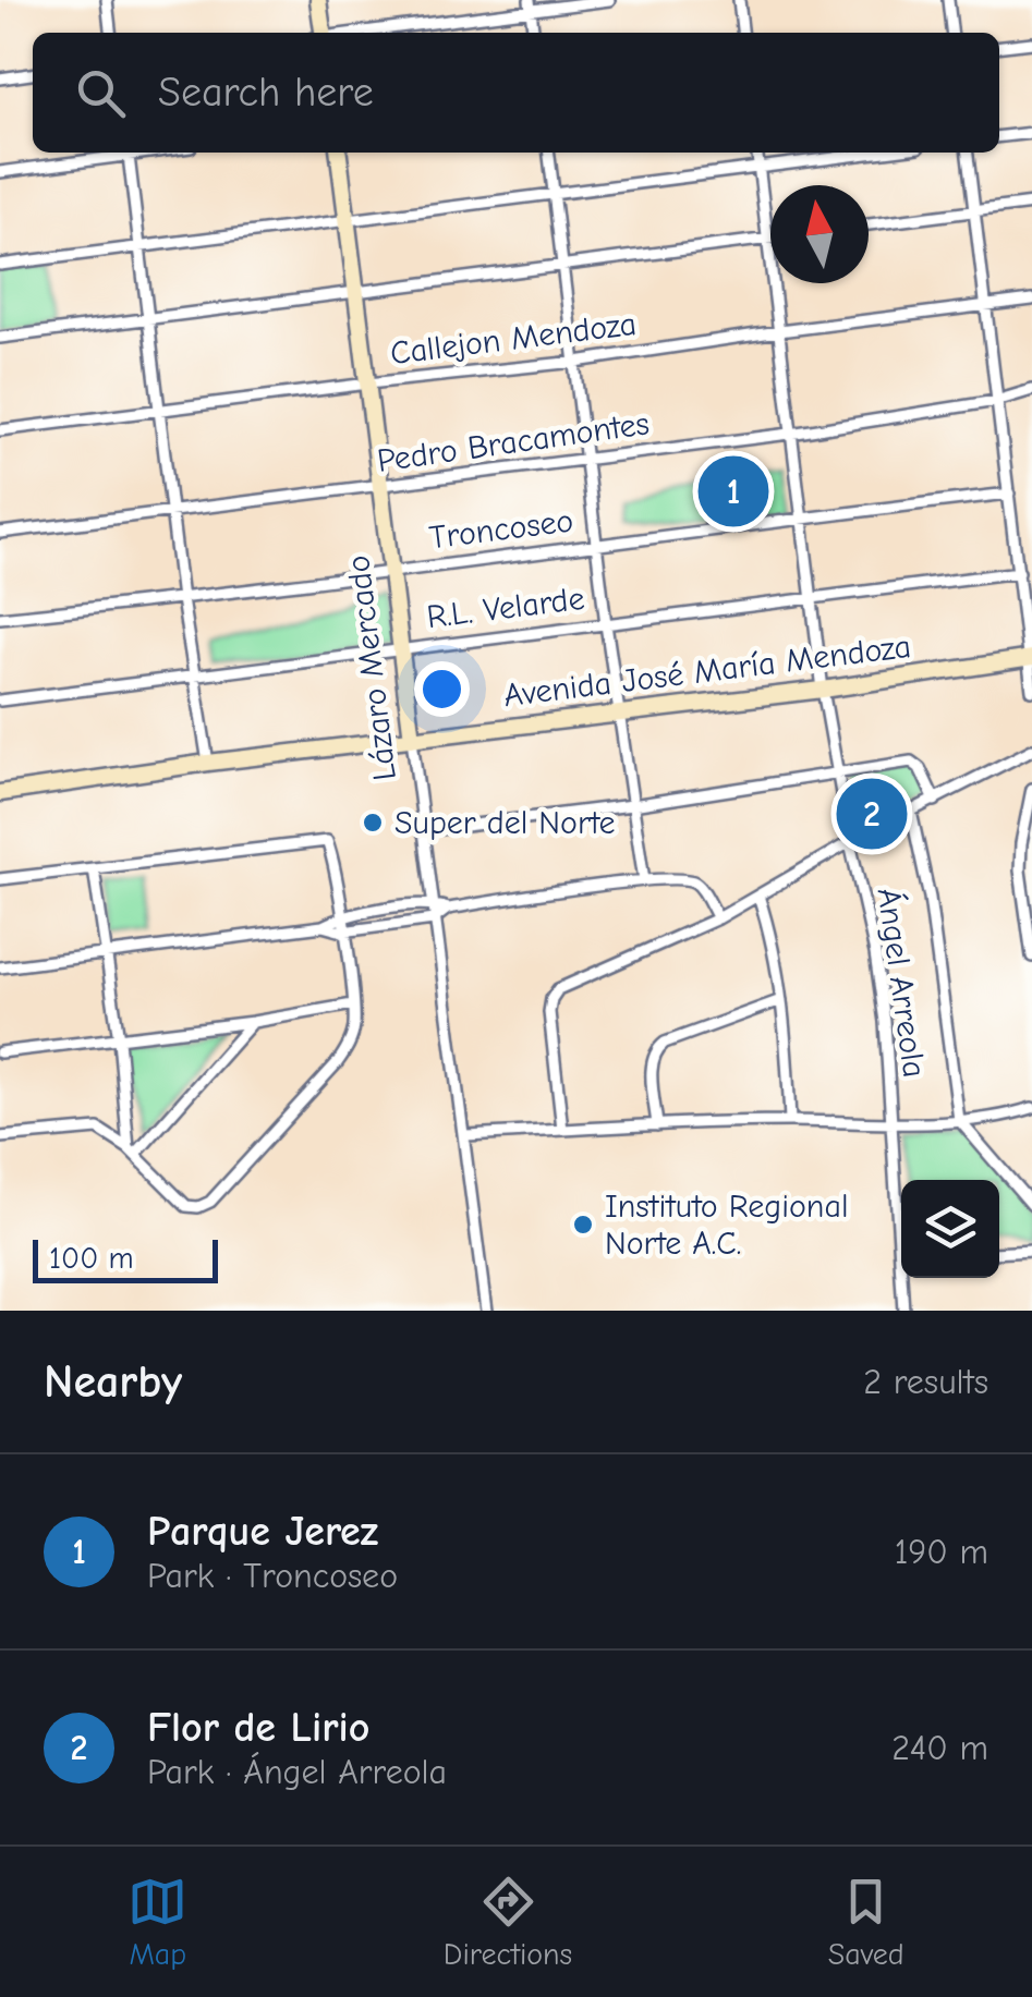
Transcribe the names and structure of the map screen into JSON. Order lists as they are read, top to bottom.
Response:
{
  "streets": {
    "street": [
      "Callejon Mendoza",
      "Pedro Bracamontes",
      "Troncoseo",
      "R.L. Velarde",
      "Lázaro Mercado",
      "Avenida José María Mendoza",
      "Ángel Arreola"
    ]
  },
  "crossings": [
    ["Callejon Mendoza", "Lázaro Mercado"],
    ["Callejon Mendoza", "Ángel Arreola"],
    ["Pedro Bracamontes", "Lázaro Mercado"],
    ["Pedro Bracamontes", "Ángel Arreola"],
    ["Troncoseo", "Lázaro Mercado"],
    ["Troncoseo", "Ángel Arreola"],
    ["R.L. Velarde", "Lázaro Mercado"],
    ["R.L. Velarde", "Ángel Arreola"],
    ["Lázaro Mercado", "Avenida José María Mendoza"],
    ["Avenida José María Mendoza", "Ángel Arreola"]
  ],
  "places": ["Super del Norte", "Instituto Regional Norte A.C."],
  "scale_bar": "100 m",
  "north": "top",
  "page": {
    "search": "Search here",
    "pins": ["1", "2"],
    "scale": "100 m",
    "heading": ["Nearby", "2 results"],
    "list": [
      {
        "mark": "1",
        "name": "Parque Jerez",
        "note": "Park · Troncoseo",
        "value": "190 m"
      },
      {
        "mark": "2",
        "name": "Flor de Lirio",
        "note": "Park · Ángel Arreola",
        "value": "240 m"
      }
    ],
    "nav": ["Map", "Directions", "Saved"]
  }
}
